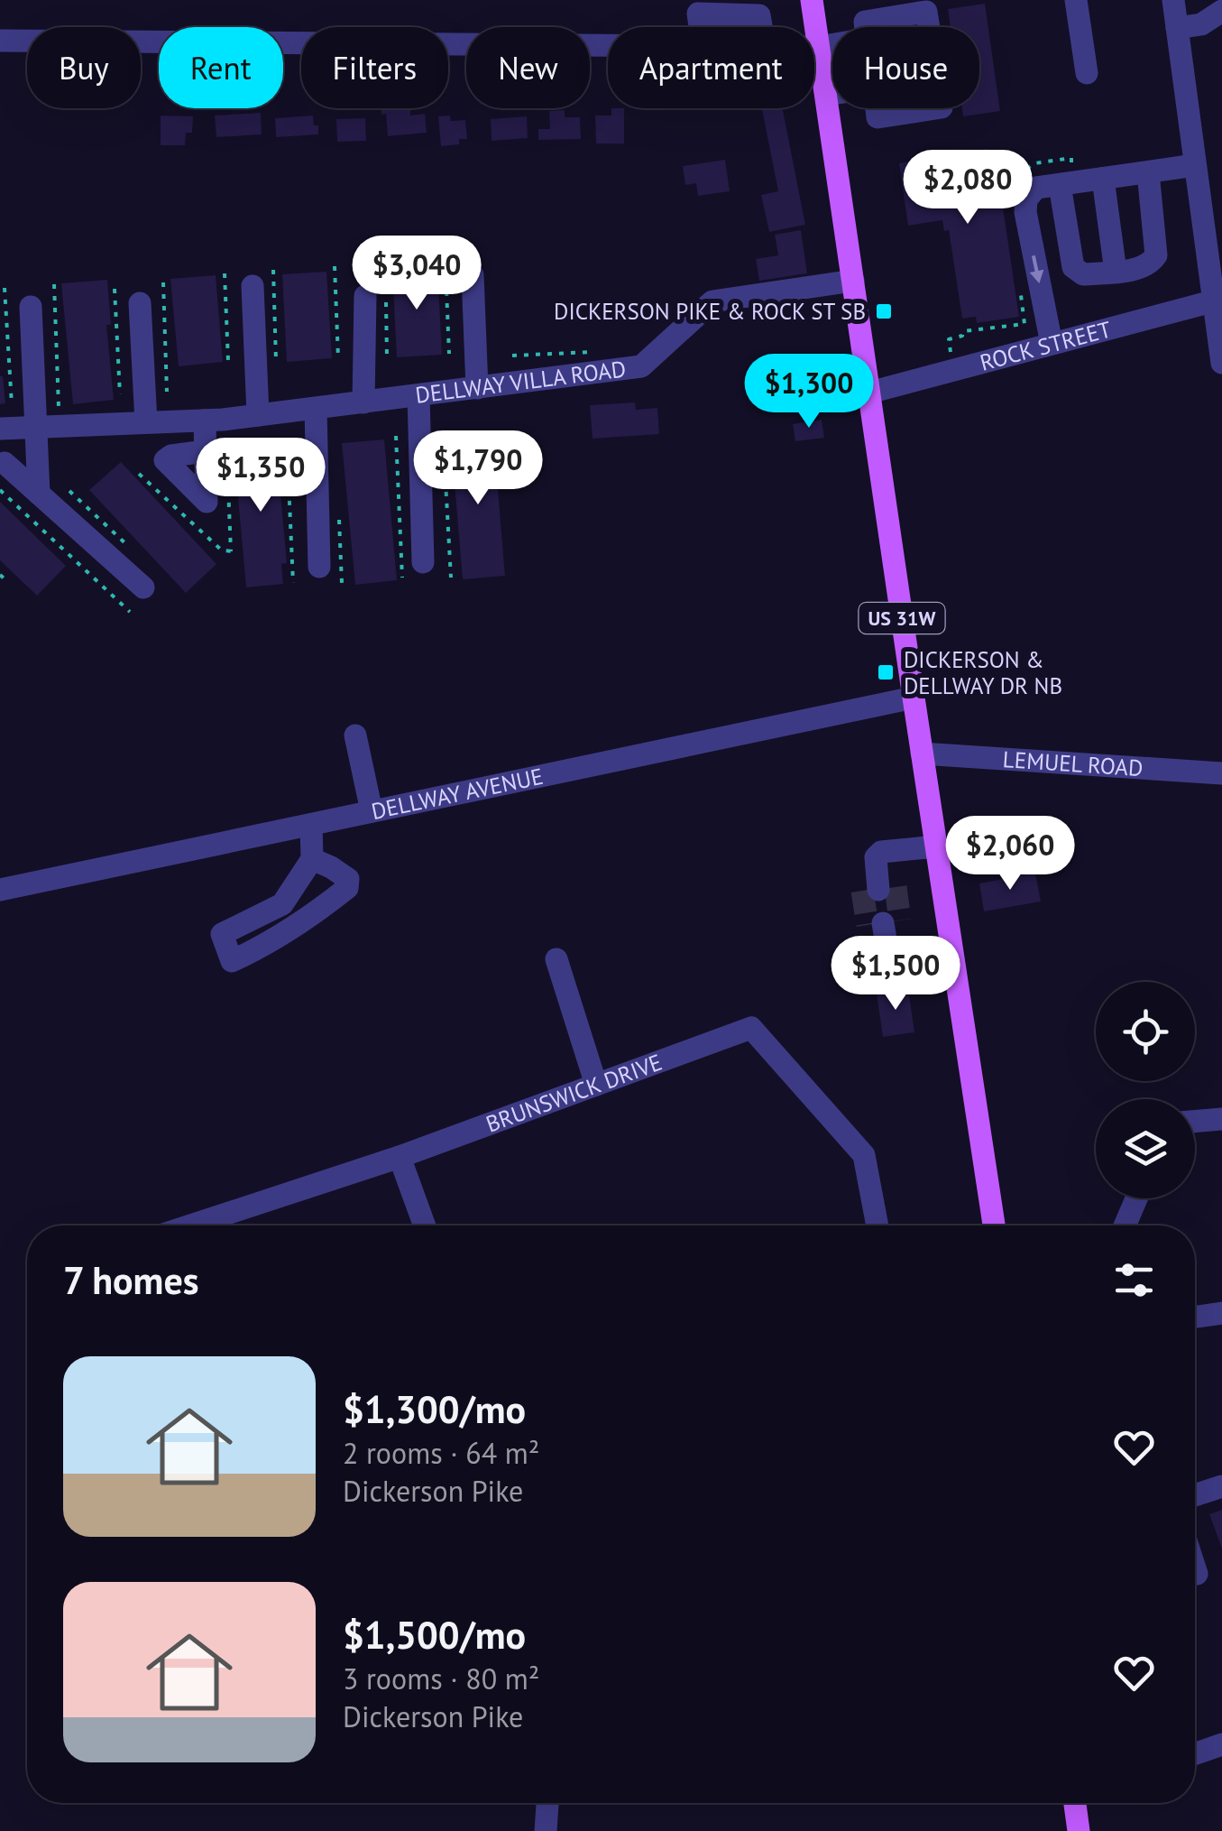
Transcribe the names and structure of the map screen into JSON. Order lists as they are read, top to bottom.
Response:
{
  "streets": {
    "main road": ["US 31W"],
    "street": [
      "ROCK STREET",
      "DELLWAY VILLA ROAD",
      "LEMUEL ROAD",
      "DELLWAY AVENUE",
      "BRUNSWICK DRIVE"
    ]
  },
  "crossings": [
    ["ROCK STREET", "US 31W"],
    ["DELLWAY VILLA ROAD", "US 31W"],
    ["US 31W", "LEMUEL ROAD"],
    ["US 31W", "DELLWAY AVENUE"]
  ],
  "places": {
    "transit": ["DICKERSON PIKE & ROCK ST SB", "DICKERSON & DELLWAY DR NB"]
  },
  "page": {
    "chip": [
      "Buy",
      "Rent",
      "Filters",
      "New",
      "Apartment",
      "House"
    ],
    "price": [
      "$2,080",
      "$3,040",
      "$1,300",
      "$1,790",
      "$1,350",
      "$2,060",
      "$1,500"
    ],
    "heading": "7 homes",
    "list": [
      {
        "name": "$1,300/mo",
        "note": "2 rooms · 64 m² · Dickerson Pike"
      },
      {
        "name": "$1,500/mo",
        "note": "3 rooms · 80 m² · Dickerson Pike"
      }
    ]
  }
}
